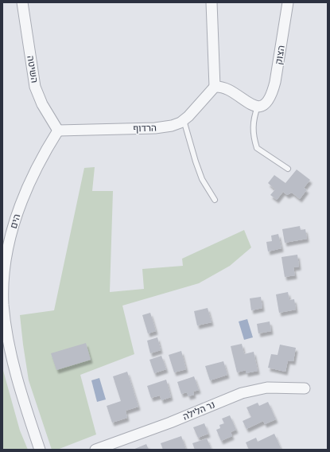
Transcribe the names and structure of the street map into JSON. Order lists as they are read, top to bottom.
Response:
{
  "streets": {
    "street": [
      "הצוק",
      "השיטה",
      "הרדוף",
      "הים",
      "נר הלילה"
    ]
  },
  "crossings": [
    ["השיטה", "הרדוף"],
    ["השיטה", "הים"],
    ["הרדוף", "הים"]
  ]
}
